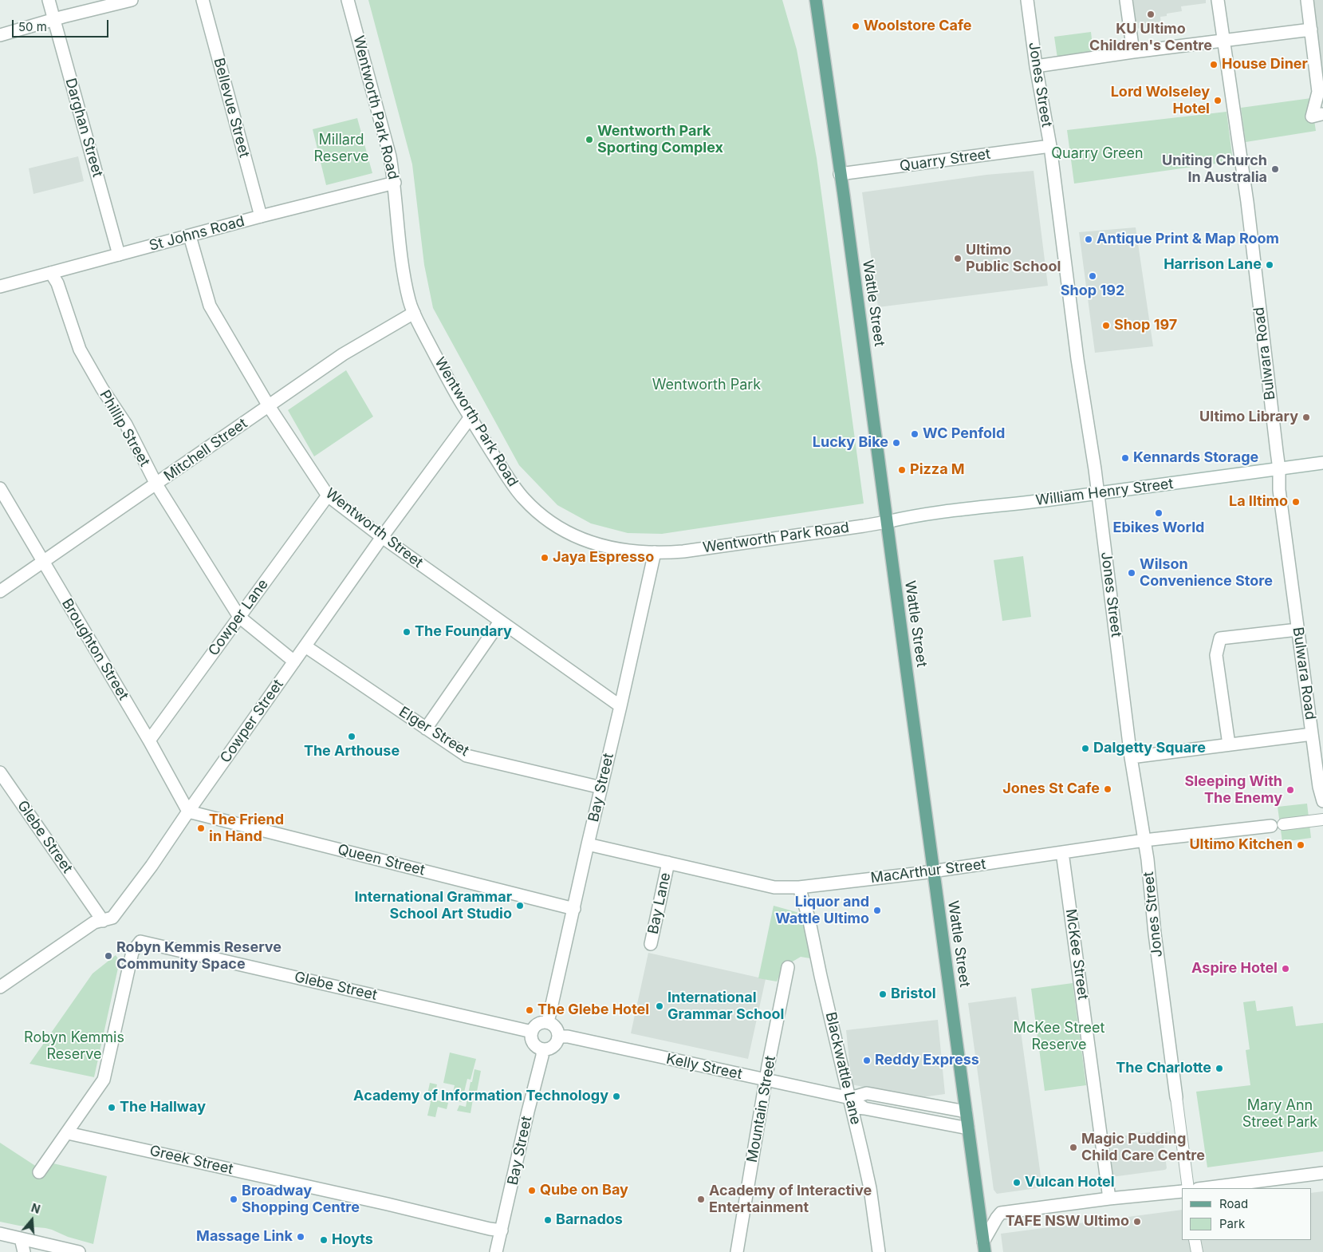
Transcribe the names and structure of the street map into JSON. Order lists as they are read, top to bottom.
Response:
{
  "streets": {
    "main road": ["Wattle Street"],
    "street": [
      "Jones Street",
      "Bellevue Street",
      "Wentworth Park Road",
      "Darghan Street",
      "Quarry Street",
      "St Johns Road",
      "Bulwara Road",
      "Phillip Street",
      "Mitchell Street",
      "William Henry Street",
      "Wentworth Street",
      "Cowper Lane",
      "Broughton Street",
      "Cowper Street",
      "Elger Street",
      "Bay Street",
      "Glebe Street",
      "Queen Street",
      "MacArthur Street",
      "Bay Lane",
      "McKee Street",
      "Kelly Street",
      "Blackwattle Lane",
      "Mountain Street",
      "Greek Street"
    ]
  },
  "crossings": [
    ["Jones Street", "Quarry Street"],
    ["Jones Street", "William Henry Street"],
    ["Jones Street", "MacArthur Street"],
    ["Bellevue Street", "St Johns Road"],
    ["Wentworth Park Road", "St Johns Road"],
    ["Wentworth Park Road", "Wattle Street"],
    ["Wentworth Park Road", "Mitchell Street"],
    ["Wentworth Park Road", "William Henry Street"],
    ["Wentworth Park Road", "Cowper Street"],
    ["Wentworth Park Road", "Bay Street"],
    ["Darghan Street", "St Johns Road"],
    ["Quarry Street", "Wattle Street"],
    ["St Johns Road", "Phillip Street"],
    ["St Johns Road", "Wentworth Street"],
    ["Wattle Street", "William Henry Street"],
    ["Wattle Street", "MacArthur Street"],
    ["Wattle Street", "Kelly Street"],
    ["Bulwara Road", "William Henry Street"],
    ["Phillip Street", "Mitchell Street"],
    ["Phillip Street", "Cowper Lane"],
    ["Phillip Street", "Cowper Street"],
    ["Mitchell Street", "Wentworth Street"],
    ["Mitchell Street", "Broughton Street"],
    ["Wentworth Street", "Cowper Lane"],
    ["Wentworth Street", "Cowper Street"],
    ["Wentworth Street", "Bay Street"],
    ["Cowper Lane", "Broughton Street"],
    ["Broughton Street", "Cowper Street"],
    ["Broughton Street", "Queen Street"],
    ["Cowper Street", "Elger Street"],
    ["Cowper Street", "Glebe Street"],
    ["Cowper Street", "Queen Street"],
    ["Elger Street", "Bay Street"],
    ["Bay Street", "Glebe Street"],
    ["Bay Street", "Queen Street"],
    ["Bay Street", "MacArthur Street"],
    ["Bay Street", "Kelly Street"],
    ["Bay Street", "Greek Street"],
    ["Glebe Street", "Kelly Street"],
    ["Glebe Street", "Greek Street"],
    ["MacArthur Street", "Bay Lane"],
    ["MacArthur Street", "McKee Street"],
    ["MacArthur Street", "Blackwattle Lane"],
    ["Kelly Street", "Blackwattle Lane"],
    ["Kelly Street", "Mountain Street"]
  ],
  "parks": [
    "Millard Reserve",
    "Quarry Green",
    "Wentworth Park",
    "McKee Street Reserve",
    "Robyn Kemmis Reserve",
    "Mary Ann Street Park"
  ],
  "places": [
    "KU Ultimo Children's Centre",
    "Woolstore Cafe",
    "House Diner",
    "Lord Wolseley Hotel",
    "Wentworth Park Sporting Complex",
    "Uniting Church In Australia",
    "Antique Print & Map Room",
    "Ultimo Public School",
    "Harrison Lane",
    "Shop 192",
    "Shop 197",
    "Ultimo Library",
    "WC Penfold",
    "Lucky Bike",
    "Kennards Storage",
    "Pizza M",
    "La Iltimo",
    "Ebikes World",
    "Jaya Espresso",
    "Wilson Convenience Store",
    "The Foundary",
    "The Arthouse",
    "Dalgetty Square",
    "Jones St Cafe",
    "Sleeping With The Enemy",
    "The Friend in Hand",
    "Ultimo Kitchen",
    "International Grammar School Art Studio",
    "Liquor and Wattle Ultimo",
    "Robyn Kemmis Reserve Community Space",
    "Aspire Hotel",
    "Bristol",
    "International Grammar School",
    "The Glebe Hotel",
    "Reddy Express",
    "The Charlotte",
    "Academy of Information Technology",
    "The Hallway",
    "Magic Pudding Child Care Centre",
    "Vulcan Hotel",
    "Qube on Bay",
    "Broadway Shopping Centre",
    "Academy of Interactive Entertainment",
    "Barnados",
    "TAFE NSW Ultimo",
    "Massage Link",
    "Hoyts"
  ],
  "legend": ["Road", "Park"],
  "scale_bar": "50 m",
  "north": "top"
}
